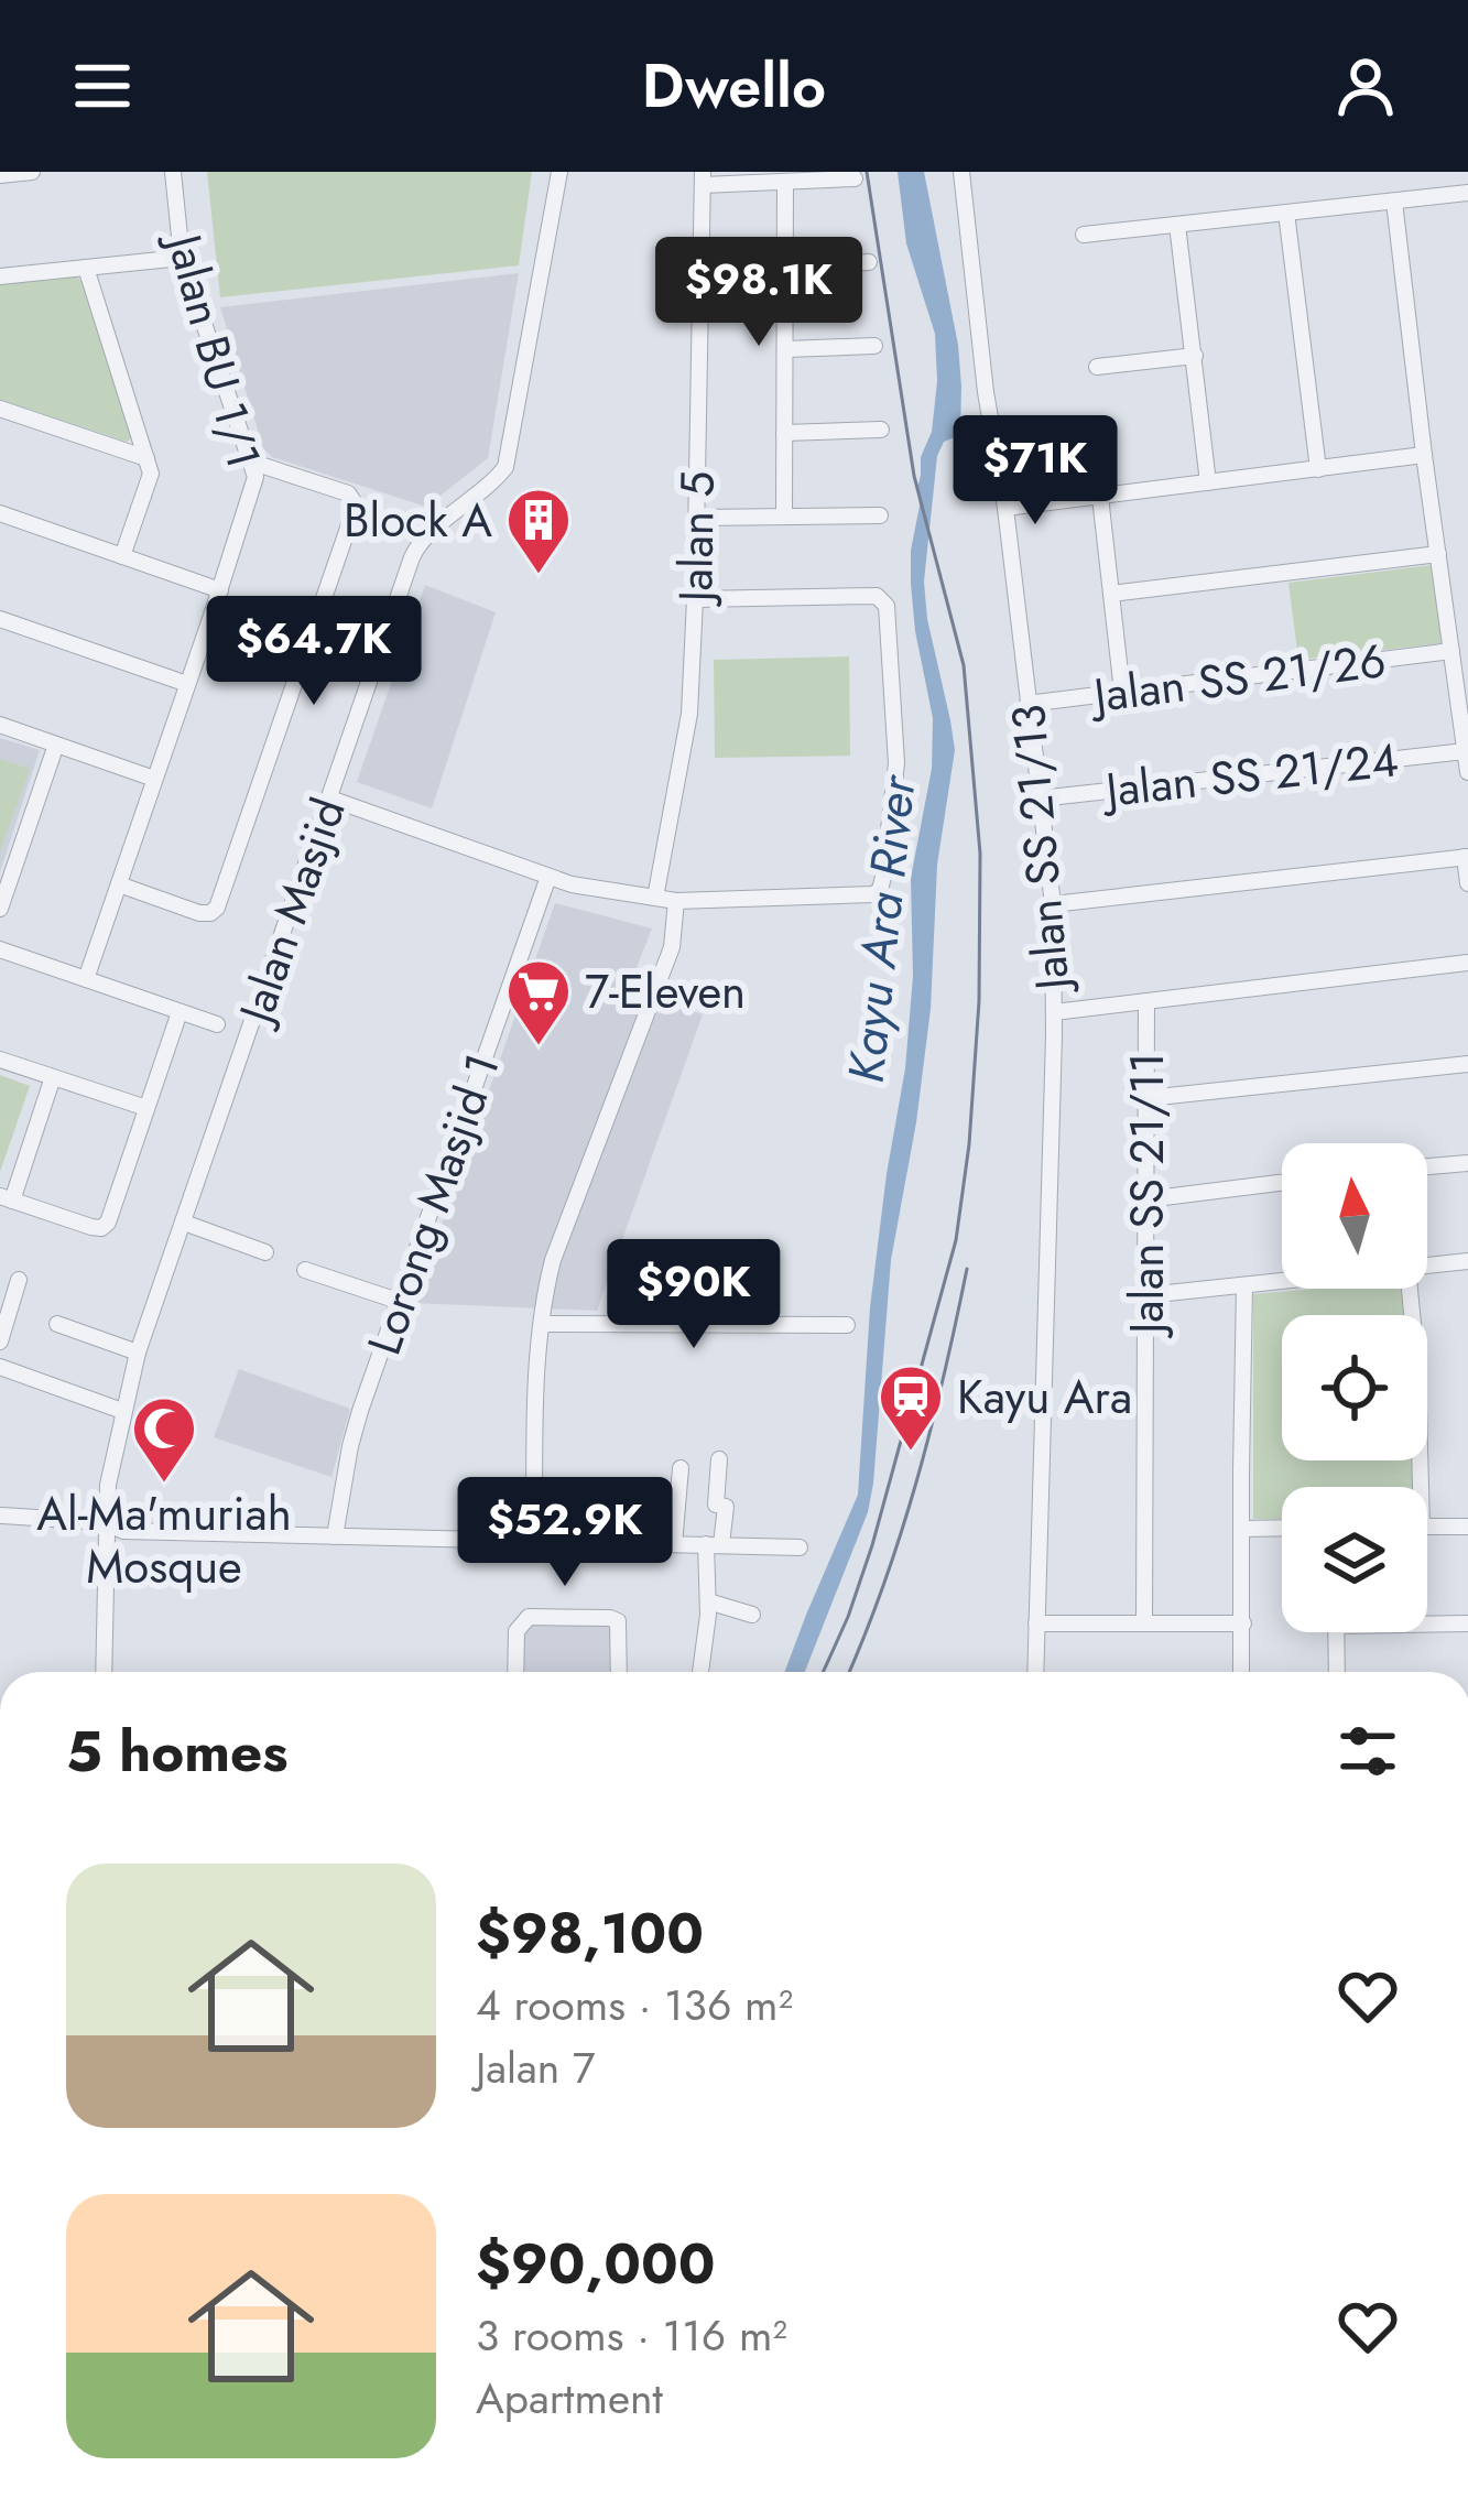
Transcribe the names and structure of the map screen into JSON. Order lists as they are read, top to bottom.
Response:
{
  "streets": {
    "street": [
      "Jalan BU 1/1",
      "Jalan 5",
      "Jalan SS 21/26",
      "Jalan SS 21/24",
      "Jalan SS 21/13",
      "Jalan Masjid",
      "Jalan SS 21/11",
      "Lorong Masjid 1"
    ]
  },
  "crossings": [
    ["Jalan SS 21/26", "Jalan SS 21/13"],
    ["Jalan SS 21/24", "Jalan SS 21/13"]
  ],
  "water": ["Kayu Ara River"],
  "places": {
    "building": ["Block A"],
    "supermarket": ["7-Eleven"],
    "station": ["Kayu Ara"],
    "mosque": ["Al-Ma'muriah Mosque"]
  },
  "north": "top",
  "page": {
    "header": "Dwello",
    "price": [
      "$98.1K",
      "$71K",
      "$64.7K",
      "$90K",
      "$52.9K"
    ],
    "heading": "5 homes",
    "list": [
      {
        "name": "$98,100",
        "note": "4 rooms · 136 m² · Jalan 7"
      },
      {
        "name": "$90,000",
        "note": "3 rooms · 116 m² · Apartment"
      }
    ]
  }
}
